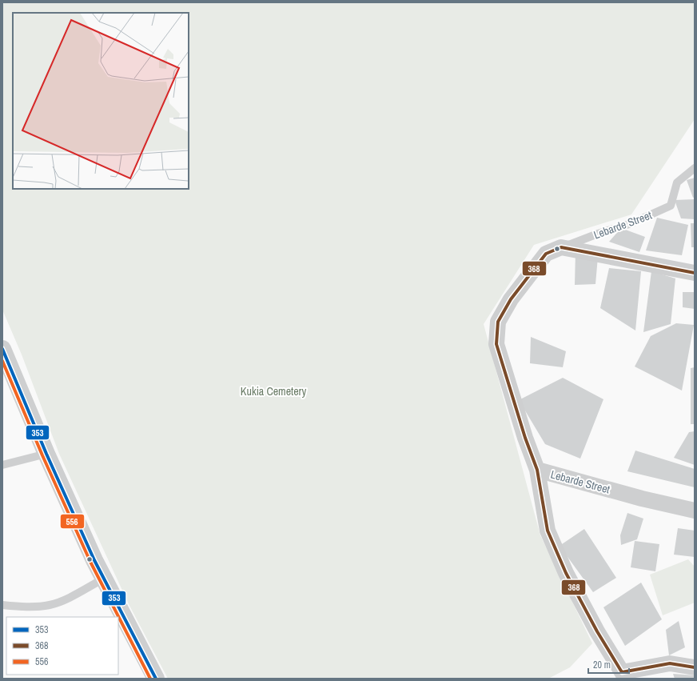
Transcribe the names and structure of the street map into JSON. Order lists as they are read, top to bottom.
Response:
{
  "streets": {
    "street": ["Lebarde Street"]
  },
  "parks": ["Kukia Cemetery"],
  "lines": ["transit line 368", "transit line 353", "transit line 556"],
  "legend": ["353", "368", "556"],
  "scale_bar": "20 m"
}
